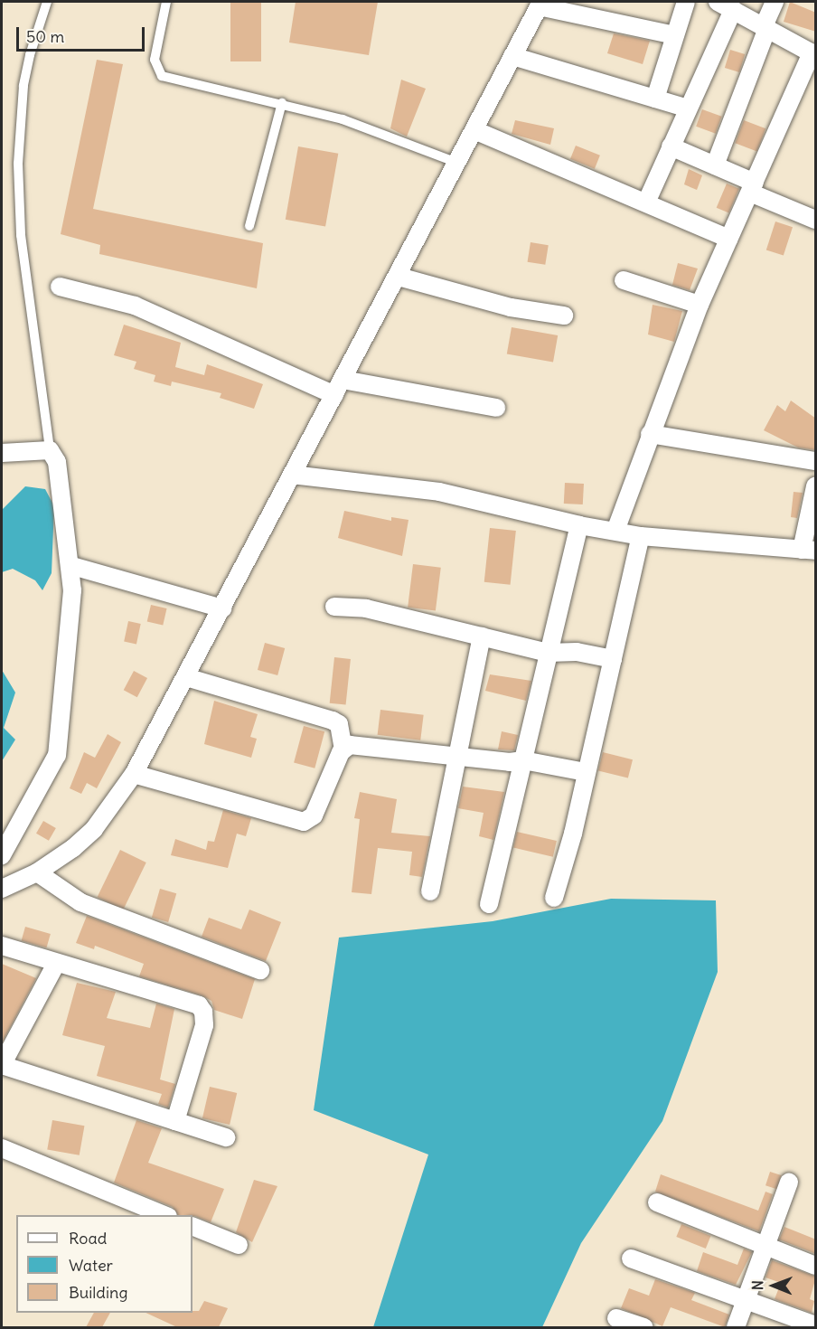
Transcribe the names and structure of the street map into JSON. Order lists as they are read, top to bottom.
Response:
{
  "legend": ["Road", "Water", "Building"],
  "scale_bar": "50 m",
  "north": "left"
}
